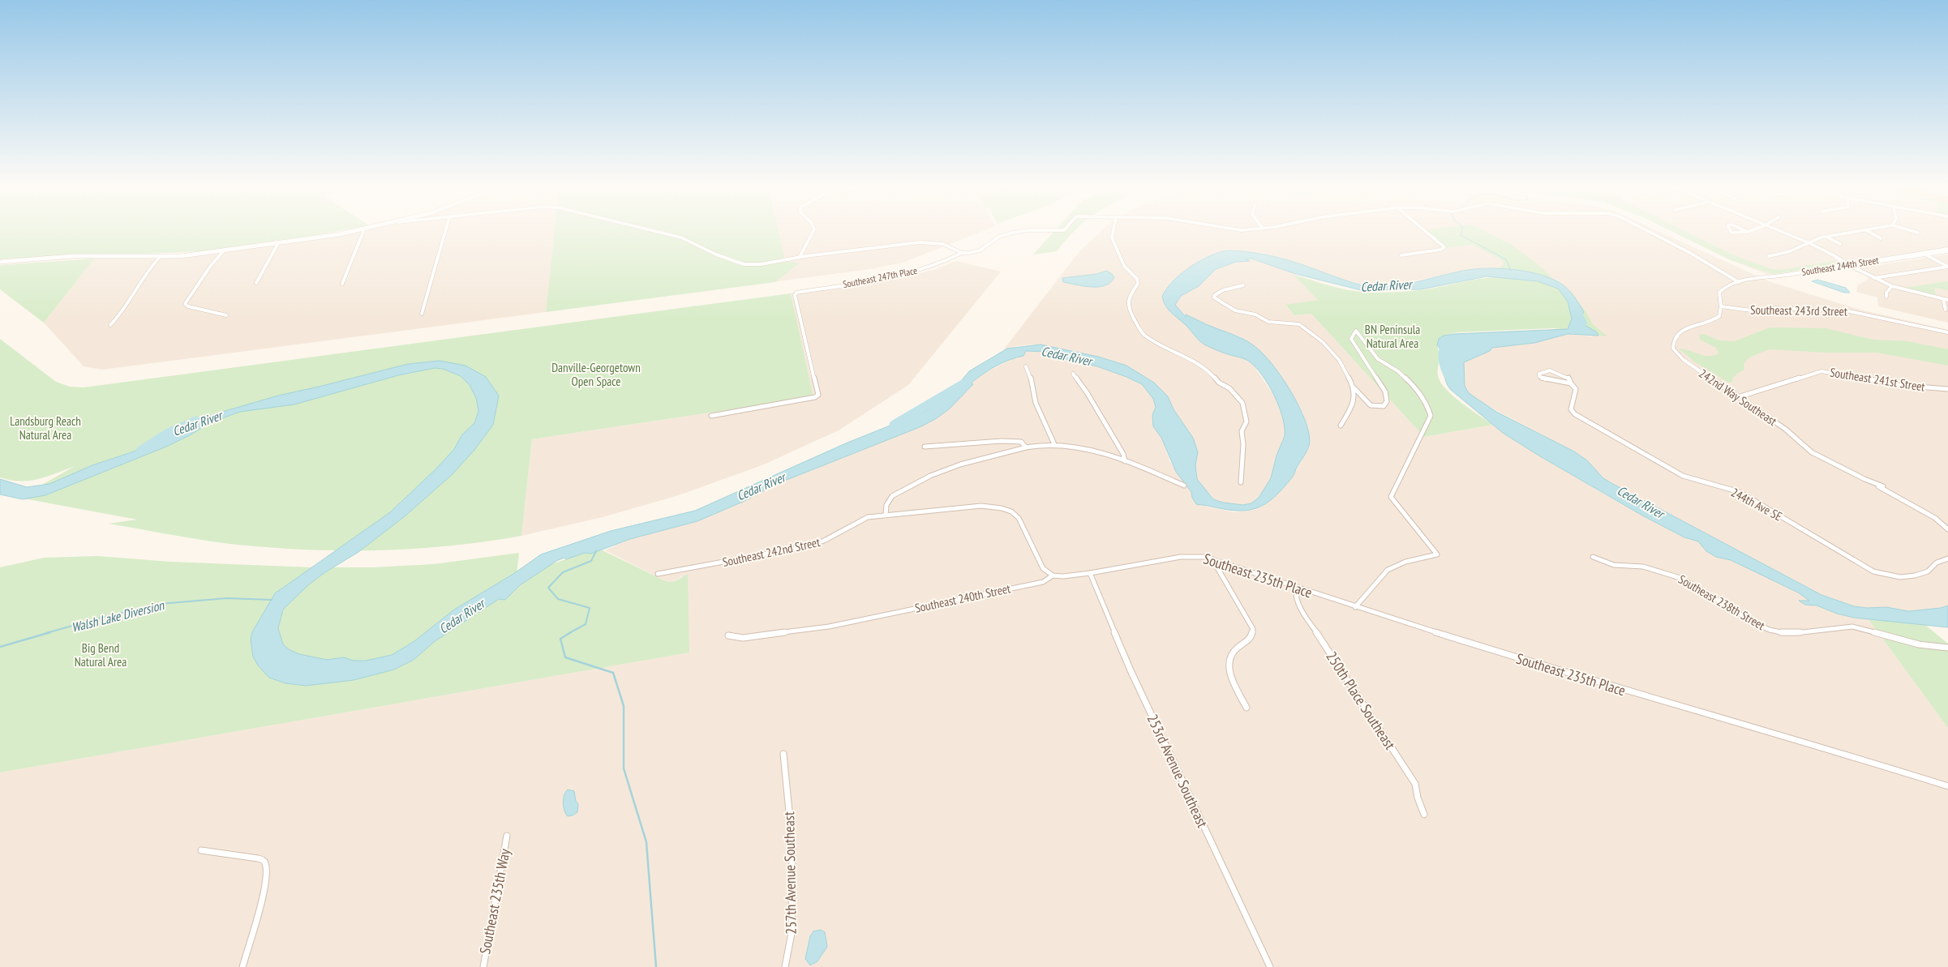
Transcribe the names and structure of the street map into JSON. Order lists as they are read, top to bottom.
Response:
{
  "streets": {
    "street": [
      "Southeast 244th Street",
      "Southeast 247th Place",
      "Southeast 243rd Street",
      "Southeast 241st Street",
      "242nd Way Southeast",
      "244th Ave SE",
      "Southeast 242nd Street",
      "Southeast 235th Place",
      "Southeast 240th Street",
      "Southeast 238th Street",
      "250th Place Southeast",
      "253rd Avenue Southeast",
      "257th Avenue Southeast",
      "Southeast 235th Way"
    ]
  },
  "crossings": [
    ["Southeast 244th Street", "Southeast 247th Place"],
    ["Southeast 244th Street", "Southeast 243rd Street"],
    ["Southeast 244th Street", "242nd Way Southeast"],
    ["Southeast 243rd Street", "242nd Way Southeast"],
    ["Southeast 241st Street", "242nd Way Southeast"],
    ["Southeast 242nd Street", "Southeast 240th Street"],
    ["Southeast 235th Place", "Southeast 240th Street"],
    ["Southeast 235th Place", "250th Place Southeast"],
    ["Southeast 240th Street", "253rd Avenue Southeast"]
  ],
  "water": ["Cedar River", "Walsh Lake Diversion"],
  "parks": [
    "BN Peninsula Natural Area",
    "Danville-Georgetown Open Space",
    "Landsburg Reach Natural Area",
    "Big Bend Natural Area"
  ]
}
